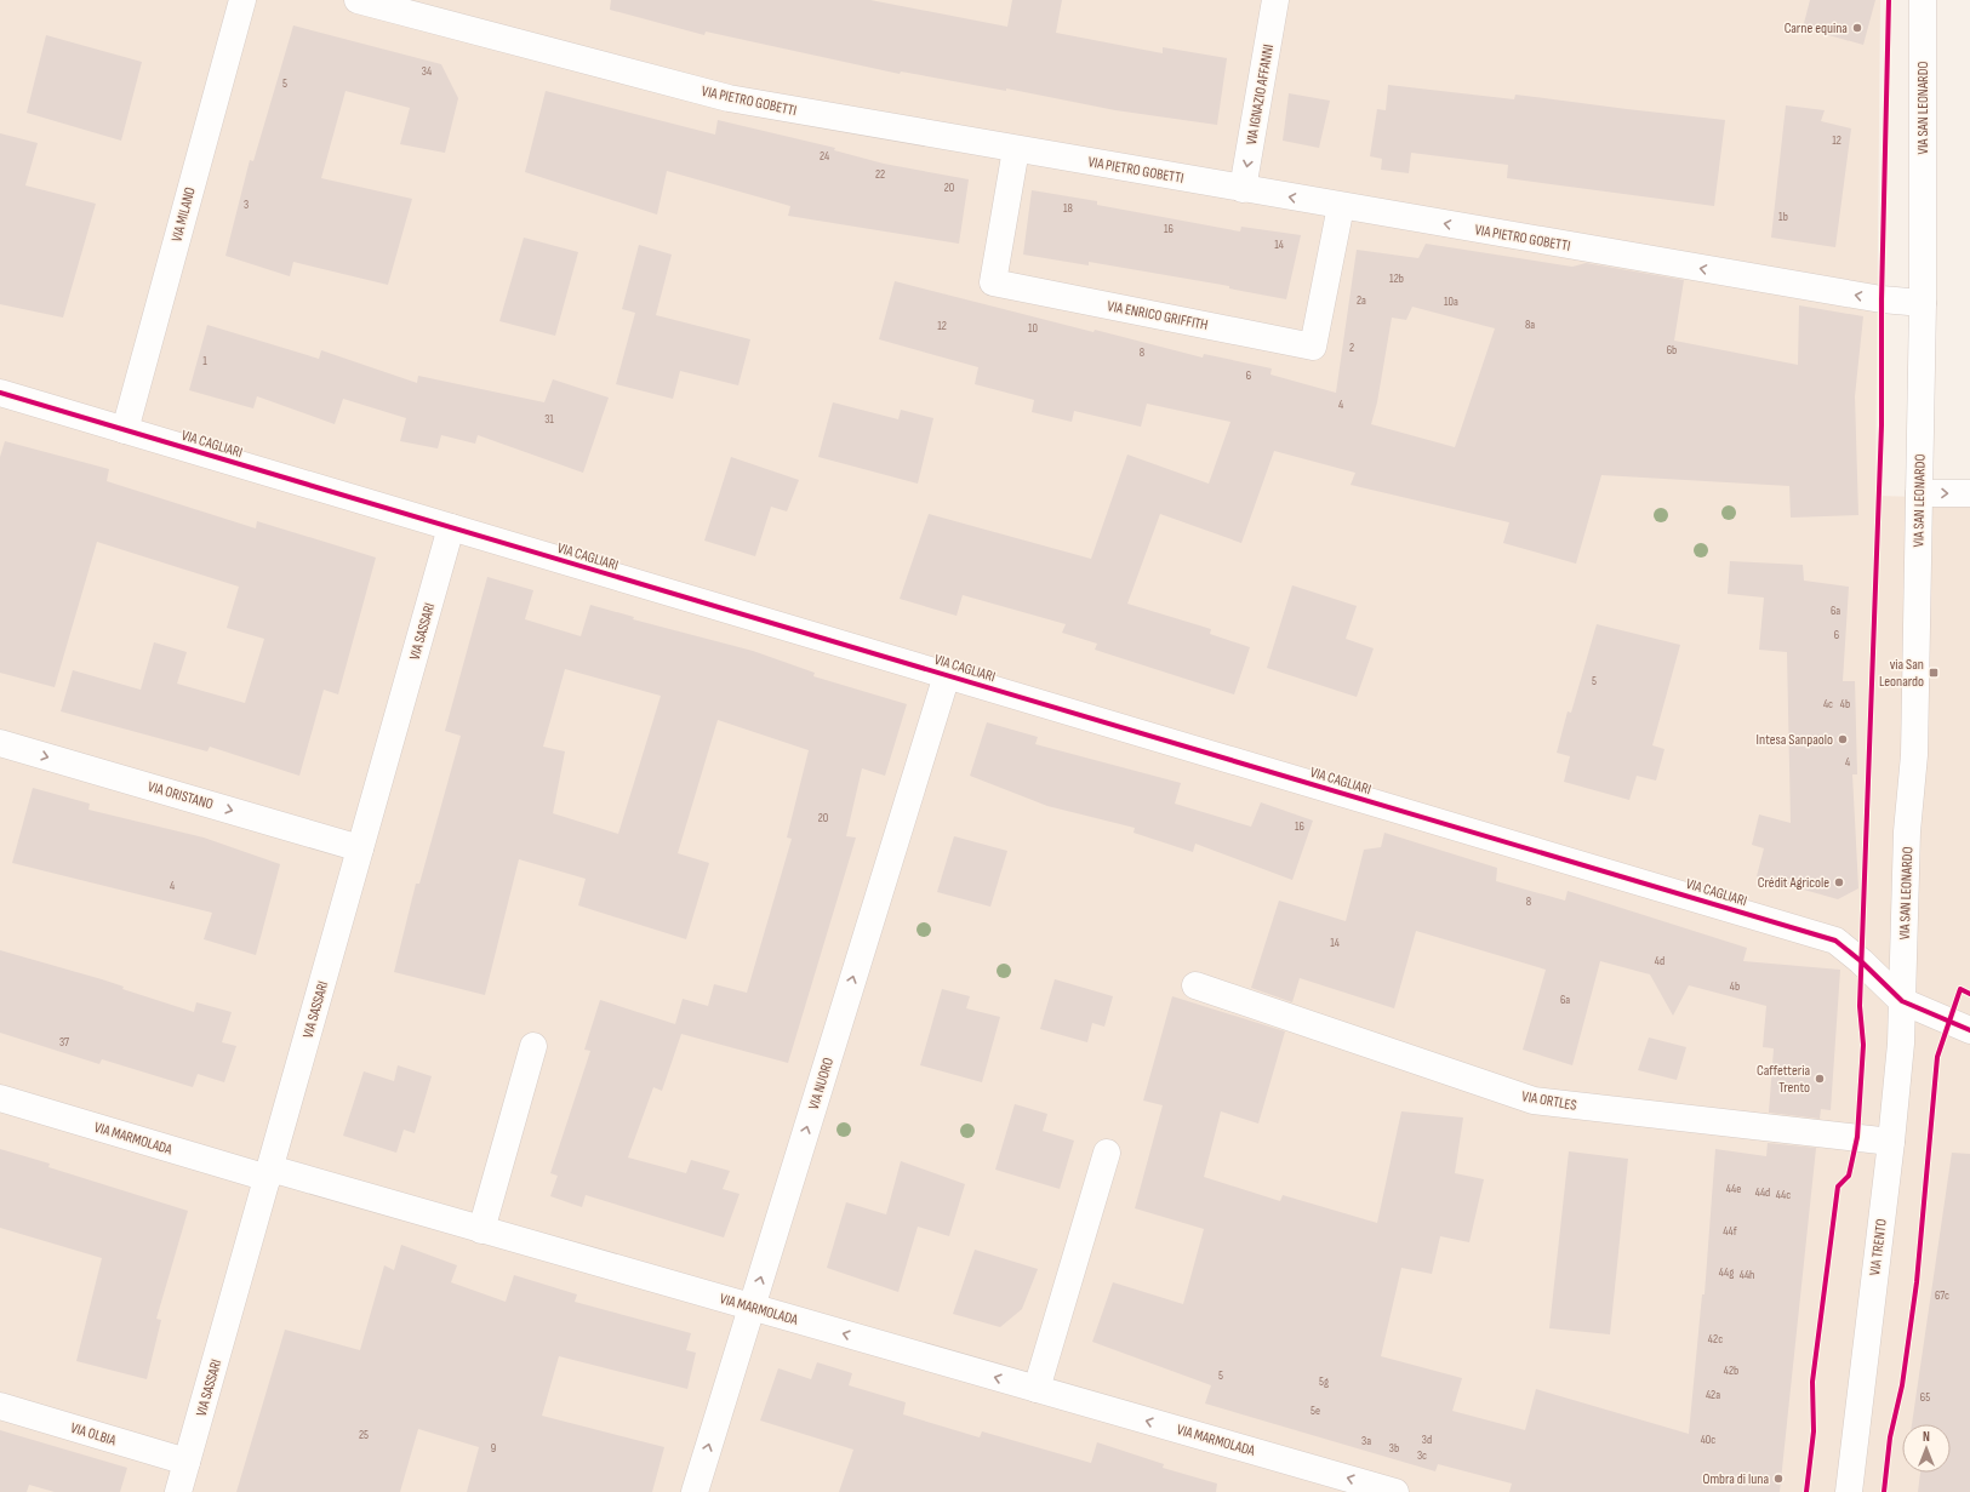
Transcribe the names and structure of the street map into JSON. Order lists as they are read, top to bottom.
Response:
{
  "streets": {
    "street": [
      "VIA IGNAZIO AFFANNI",
      "VIA PIETRO GOBETTI",
      "VIA SAN LEONARDO",
      "VIA MILANO",
      "VIA ENRICO GRIFFITH",
      "VIA CAGLIARI",
      "VIA SASSARI",
      "VIA ORISTANO",
      "VIA NUORO",
      "VIA ORTLES",
      "VIA MARMOLADA",
      "VIA TRENTO",
      "VIA OLBIA"
    ]
  },
  "crossings": [
    ["VIA IGNAZIO AFFANNI", "VIA PIETRO GOBETTI"],
    ["VIA PIETRO GOBETTI", "VIA SAN LEONARDO"],
    ["VIA PIETRO GOBETTI", "VIA ENRICO GRIFFITH"],
    ["VIA SAN LEONARDO", "VIA CAGLIARI"],
    ["VIA SAN LEONARDO", "VIA TRENTO"],
    ["VIA MILANO", "VIA CAGLIARI"],
    ["VIA CAGLIARI", "VIA SASSARI"],
    ["VIA CAGLIARI", "VIA NUORO"],
    ["VIA CAGLIARI", "VIA TRENTO"],
    ["VIA SASSARI", "VIA ORISTANO"],
    ["VIA SASSARI", "VIA MARMOLADA"],
    ["VIA SASSARI", "VIA OLBIA"],
    ["VIA NUORO", "VIA MARMOLADA"],
    ["VIA ORTLES", "VIA TRENTO"]
  ],
  "one_way": [
    "VIA IGNAZIO AFFANNI",
    "VIA PIETRO GOBETTI",
    "VIA ORISTANO",
    "VIA NUORO",
    "VIA MARMOLADA"
  ],
  "places": {
    "other": [
      "Carne equina",
      "Intesa Sanpaolo",
      "Crédit Agricole",
      "Caffetteria Trento",
      "Ombra di luna"
    ],
    "transit": ["via San Leonardo"]
  },
  "house_numbers": [
    "34",
    "5",
    "12",
    "24",
    "22",
    "20",
    "3",
    "18",
    "1b",
    "16",
    "14",
    "12b",
    "2a",
    "10a",
    "8a",
    "12",
    "10",
    "2",
    "6b",
    "8",
    "1",
    "6",
    "4",
    "31",
    "6a",
    "6",
    "5",
    "4c",
    "4b",
    "4",
    "20",
    "16",
    "4",
    "8",
    "14",
    "4d",
    "4b",
    "6a",
    "37",
    "44e",
    "44d",
    "44c",
    "44f",
    "44g",
    "44h",
    "67c",
    "42c",
    "42b",
    "5",
    "5g",
    "42a",
    "65",
    "5e",
    "25",
    "3d",
    "40c",
    "3a",
    "9",
    "3b",
    "3c"
  ],
  "north": "top"
}
